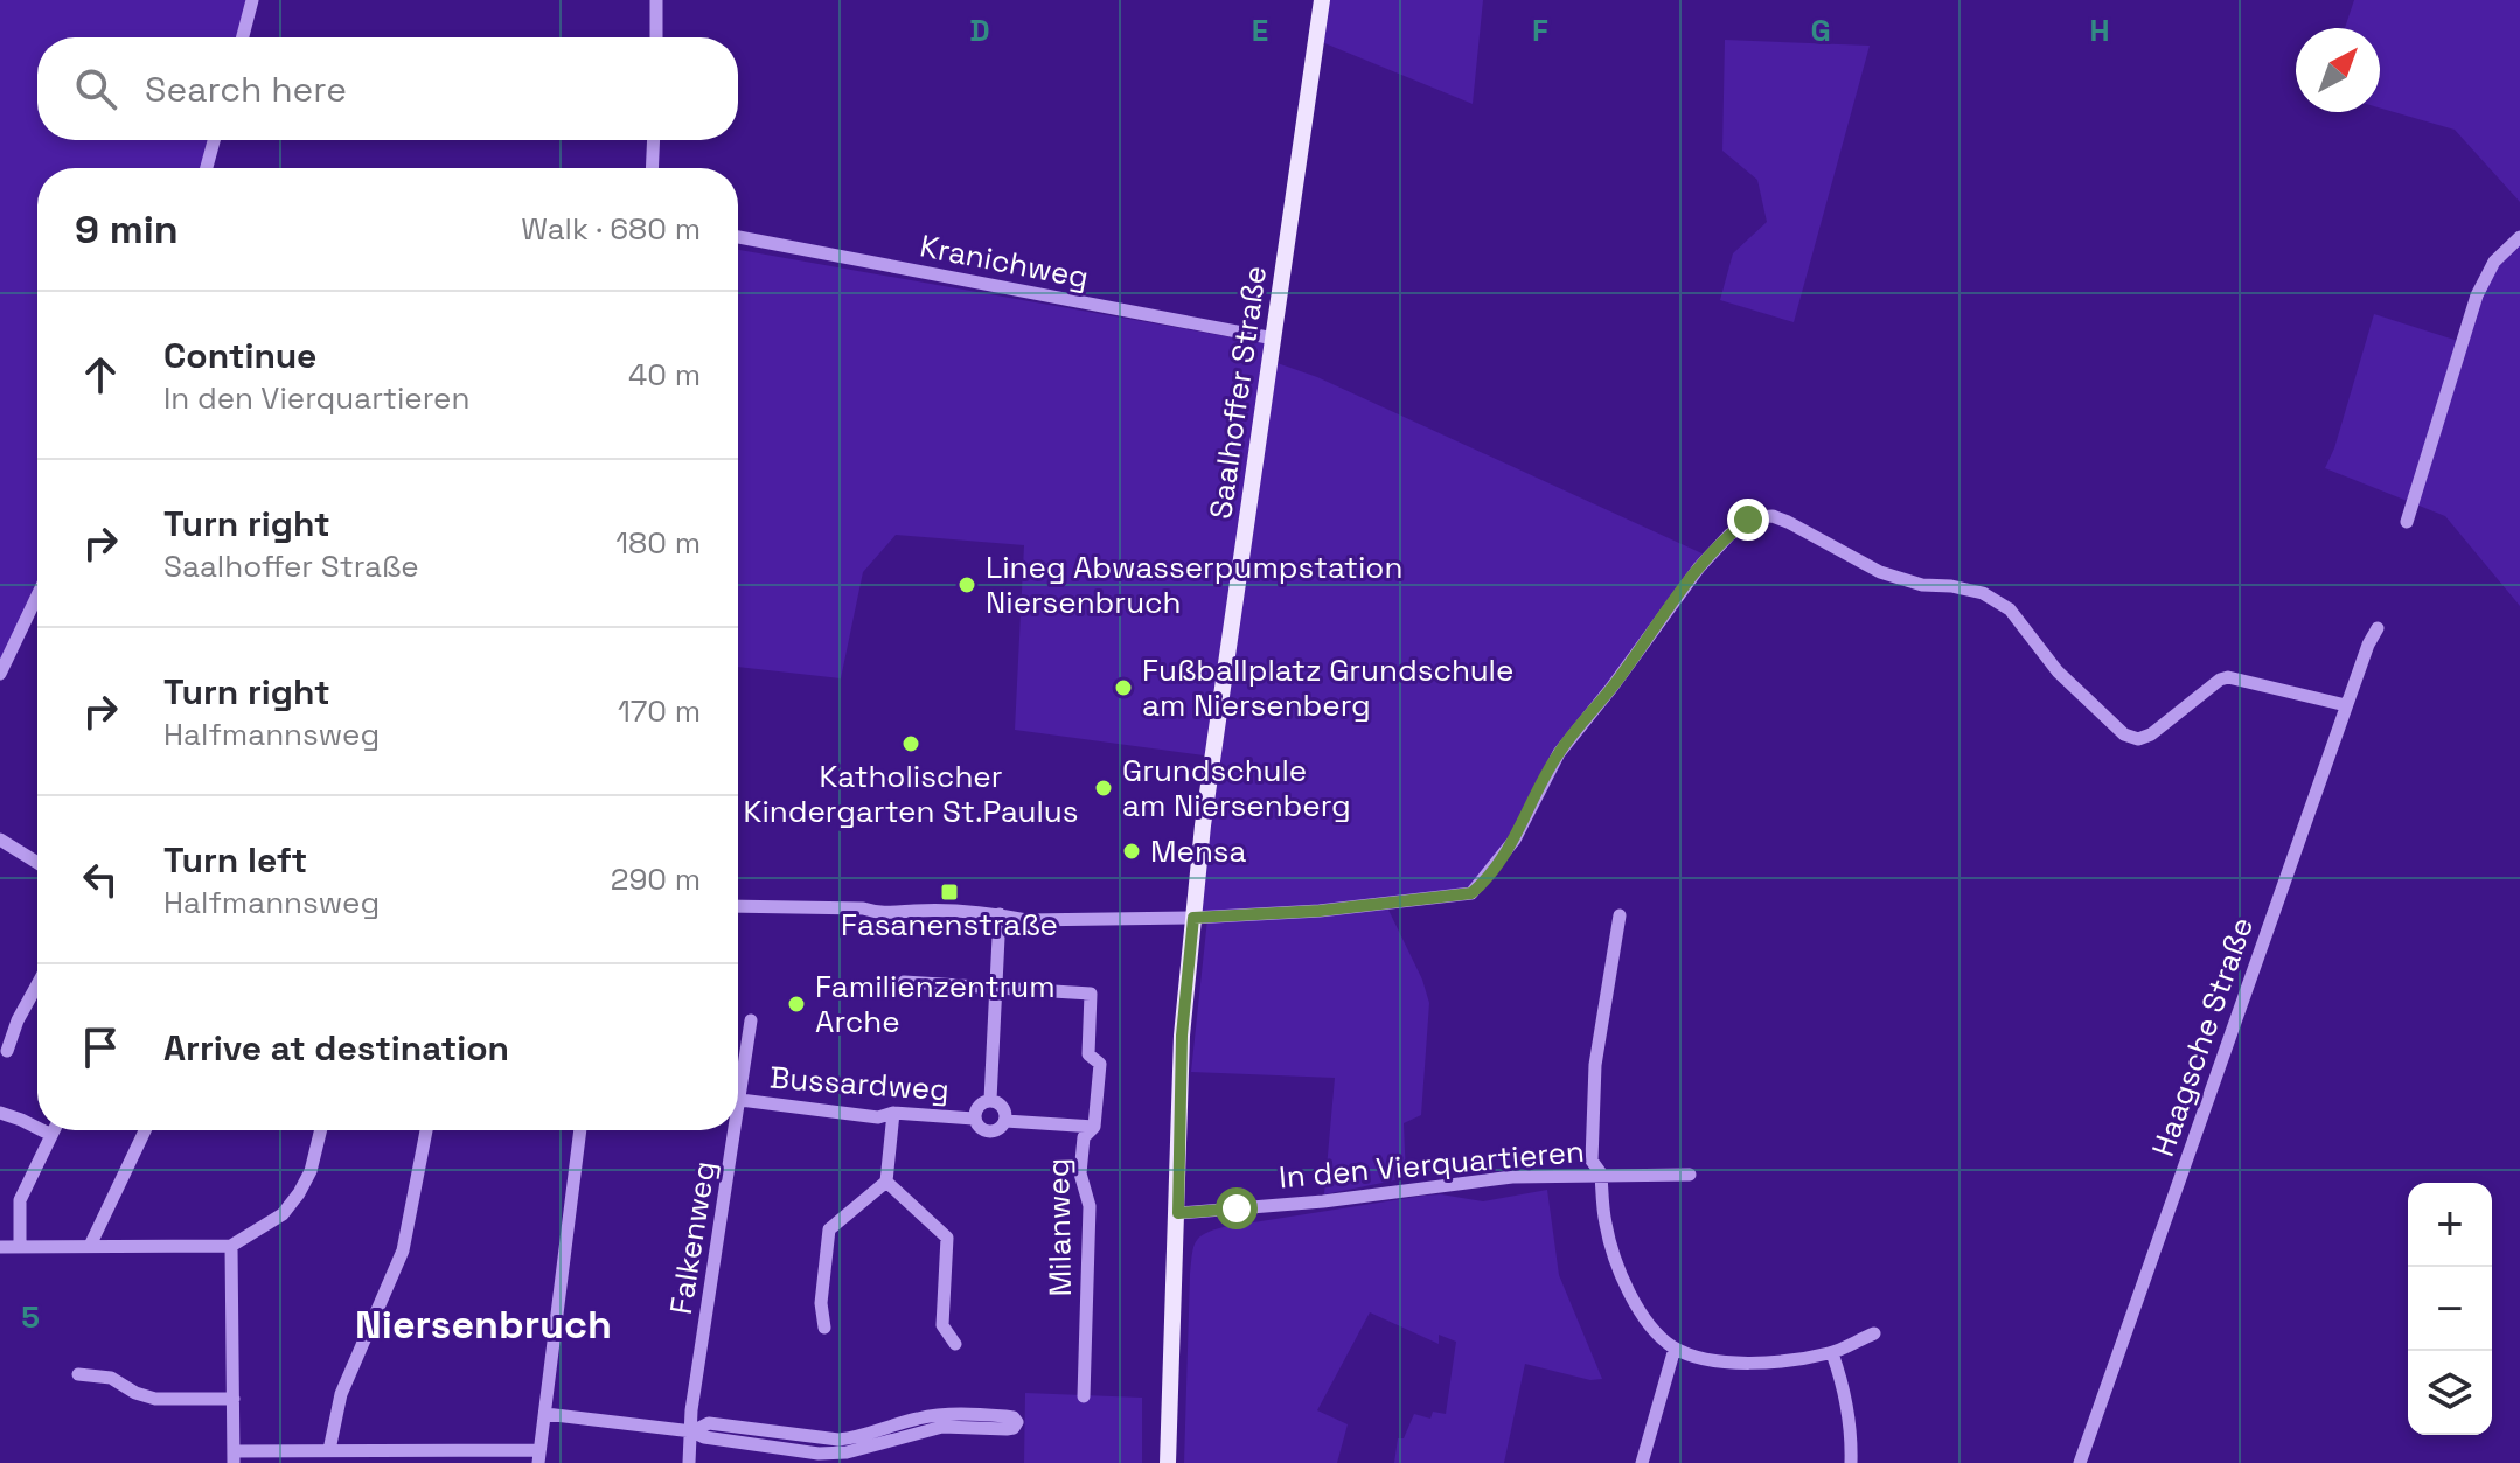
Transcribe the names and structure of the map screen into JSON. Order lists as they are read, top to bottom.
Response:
{
  "streets": {
    "main road": ["Saalhoffer Straße"],
    "street": [
      "Kranichweg",
      "Haagsche Straße",
      "Bussardweg",
      "In den Vierquartieren",
      "Milanweg",
      "Falkenweg"
    ]
  },
  "crossings": [
    ["Kranichweg", "Saalhoffer Straße"],
    ["Saalhoffer Straße", "In den Vierquartieren"],
    ["Bussardweg", "Falkenweg"]
  ],
  "districts": ["Niersenbruch"],
  "places": {
    "other": [
      "Lineg Abwasserpumpstation Niersenbruch",
      "Fußballplatz Grundschule am Niersenberg",
      "Katholischer Kindergarten St.Paulus",
      "Grundschule am Niersenberg",
      "Mensa",
      "Familienzentrum Arche"
    ],
    "transit": ["Fasanenstraße"]
  },
  "north": "top right",
  "page": {
    "search": "Search here",
    "heading": ["9 min", "Walk · 680 m"],
    "list": [
      ["Continue", "In den Vierquartieren", "40 m"],
      ["Turn right", "Saalhoffer Straße", "180 m"],
      ["Turn right", "Halfmannsweg", "170 m"],
      ["Turn left", "Halfmannsweg", "290 m"],
      "Arrive at destination"
    ],
    "map_buttons": ["+", "−"]
  },
  "grid": {
    "columns": [
      "D",
      "E",
      "F",
      "G",
      "H"
    ],
    "rows": ["5"]
  }
}
